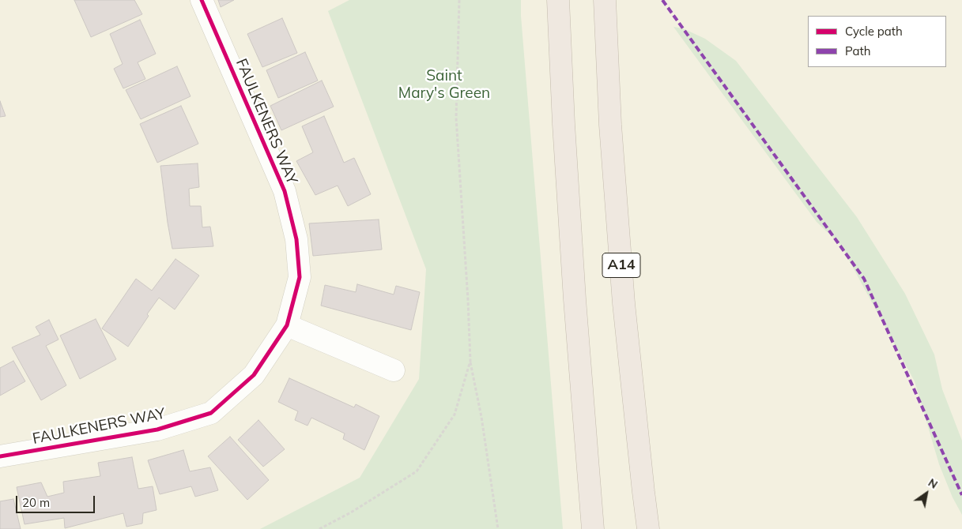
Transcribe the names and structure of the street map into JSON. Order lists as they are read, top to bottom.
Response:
{
  "streets": {
    "highway": ["A14"],
    "street": ["FAULKENERS WAY"]
  },
  "parks": ["Saint Mary's Green"],
  "legend": ["Cycle path", "Path"],
  "scale_bar": "20 m",
  "north": "top right"
}
